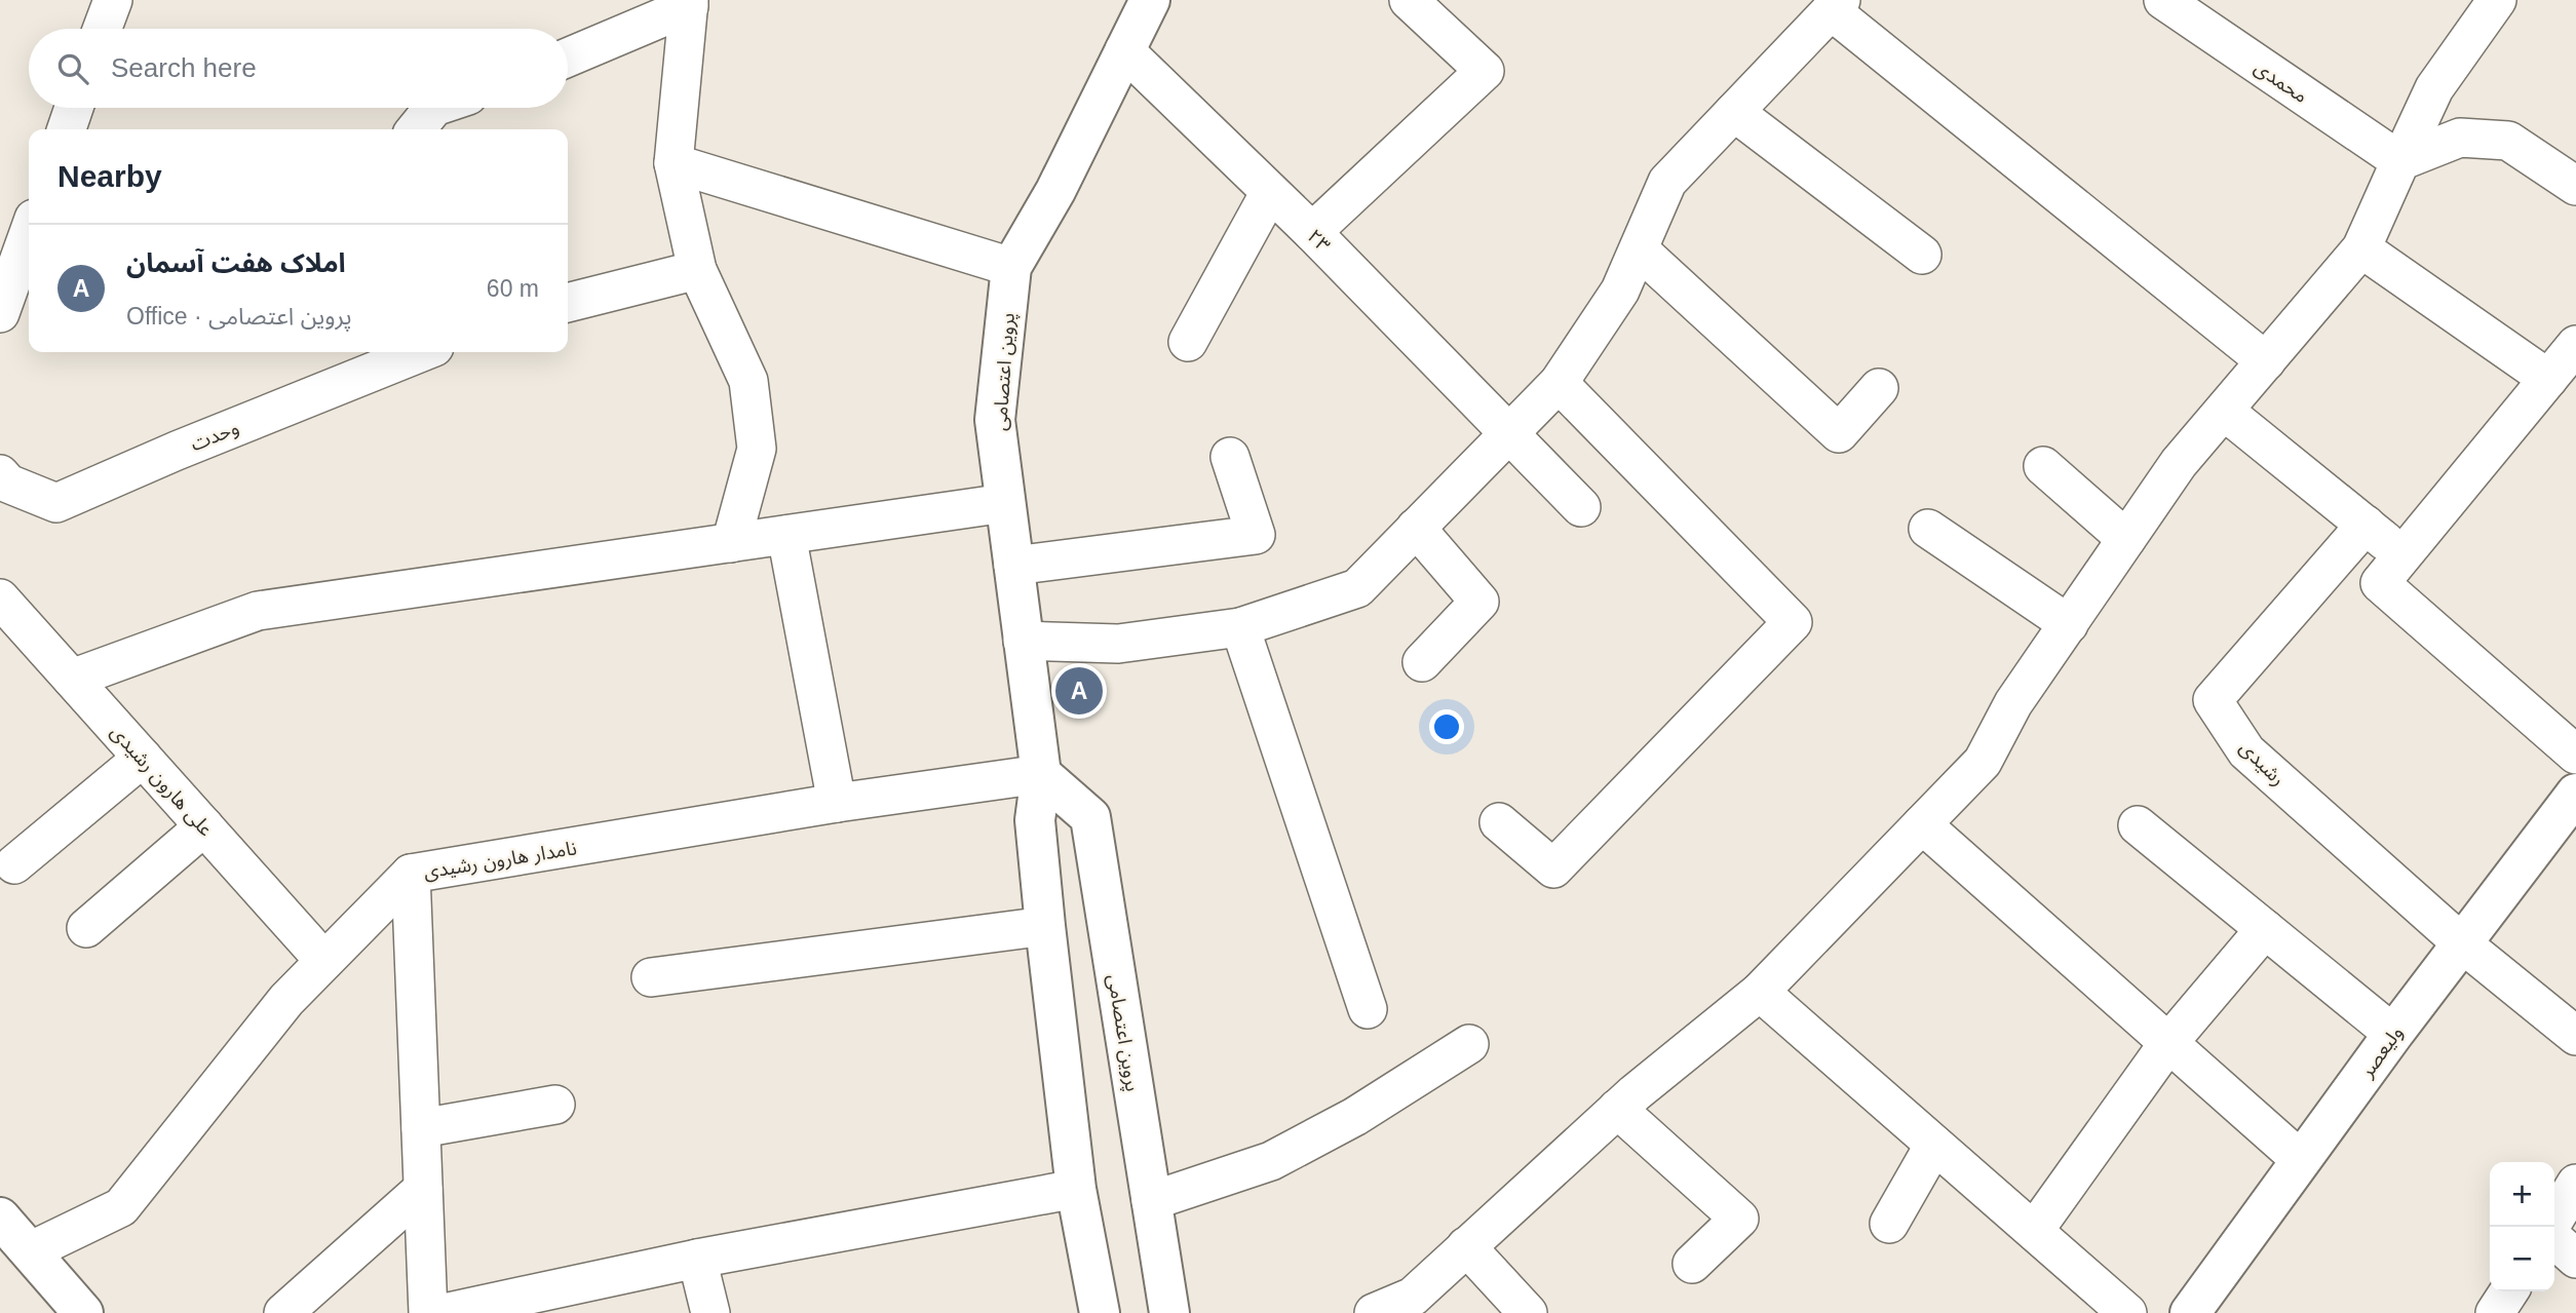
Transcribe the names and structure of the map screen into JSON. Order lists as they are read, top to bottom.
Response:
{
  "streets": {
    "street": [
      "محمدی",
      "۲۳",
      "پروین اعتصامی",
      "وحدت",
      "رشیدی",
      "علی هارون رشیدی",
      "نامدار هارون رشیدی",
      "ولیعصر"
    ]
  },
  "crossings": [
    ["۲۳", "پروین اعتصامی"],
    ["پروین اعتصامی", "نامدار هارون رشیدی"],
    ["رشیدی", "ولیعصر"],
    ["علی هارون رشیدی", "نامدار هارون رشیدی"]
  ],
  "page": {
    "search": "Search here",
    "heading": "Nearby",
    "list": [
      {
        "mark": "A",
        "name": "املاک هفت آسمان",
        "note": "Office · پروین اعتصامی",
        "value": "60 m"
      }
    ],
    "pins": "A",
    "map_buttons": ["+", "−"]
  }
}
